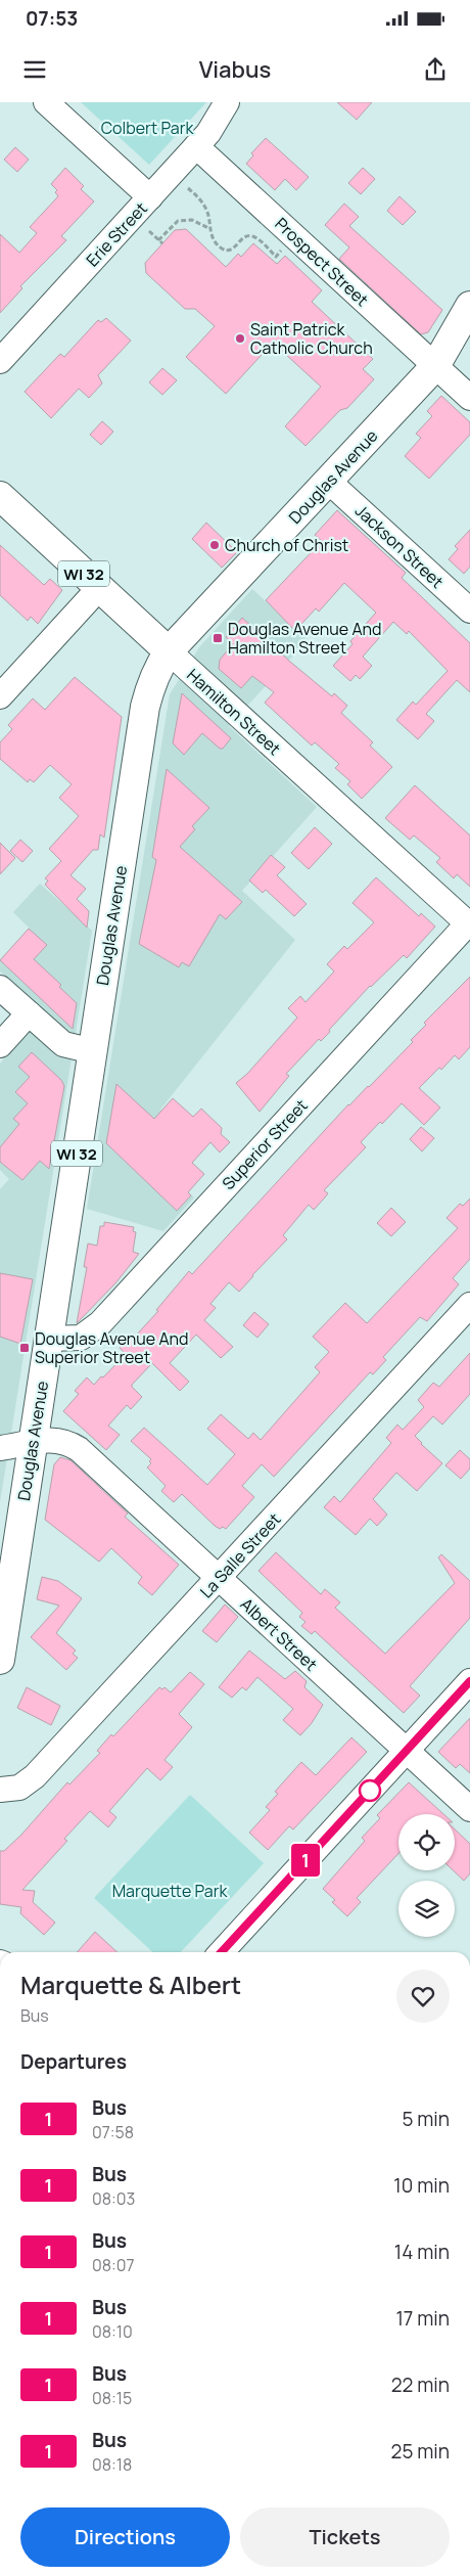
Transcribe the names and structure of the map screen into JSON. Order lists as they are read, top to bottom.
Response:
{
  "streets": {
    "main road": ["Douglas Avenue", "WI 32", "Hamilton Street"],
    "street": [
      "Erie Street",
      "Prospect Street",
      "Jackson Street",
      "Superior Street",
      "La Salle Street",
      "Albert Street"
    ]
  },
  "crossings": [
    ["Erie Street", "Prospect Street"],
    ["Prospect Street", "Douglas Avenue"],
    ["Douglas Avenue", "Jackson Street"],
    ["Douglas Avenue", "Hamilton Street"],
    ["Douglas Avenue", "Superior Street"],
    ["Douglas Avenue", "Albert Street"],
    ["Hamilton Street", "Superior Street"],
    ["La Salle Street", "Albert Street"]
  ],
  "parks": ["Colbert Park", "Marquette Park"],
  "places": {
    "other": ["Saint Patrick Catholic Church", "Church of Christ"],
    "transit": ["Douglas Avenue And Hamilton Street", "Douglas Avenue And Superior Street"]
  },
  "lines": ["bus line 1"],
  "page": {
    "status": "07:53",
    "header": "Viabus",
    "on_map": "1",
    "heading": [
      ["Marquette & Albert", "Bus"],
      "Departures"
    ],
    "list": [
      {
        "mark": "1",
        "name": "Bus",
        "note": "07:58",
        "value": "5 min"
      },
      {
        "mark": "1",
        "name": "Bus",
        "note": "08:03",
        "value": "10 min"
      },
      {
        "mark": "1",
        "name": "Bus",
        "note": "08:07",
        "value": "14 min"
      },
      {
        "mark": "1",
        "name": "Bus",
        "note": "08:10",
        "value": "17 min"
      },
      {
        "mark": "1",
        "name": "Bus",
        "note": "08:15",
        "value": "22 min"
      },
      {
        "mark": "1",
        "name": "Bus",
        "note": "08:18",
        "value": "25 min"
      }
    ],
    "buttons": ["Directions", "Tickets"]
  }
}
